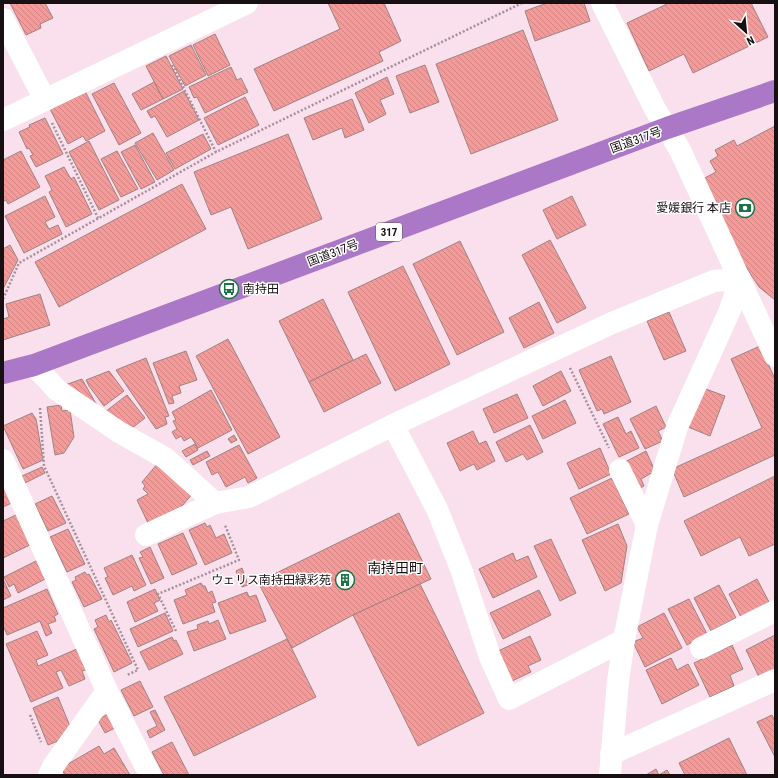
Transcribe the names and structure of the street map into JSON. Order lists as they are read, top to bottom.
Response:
{
  "streets": {
    "highway": ["国道317号", "317"]
  },
  "districts": ["南持田町"],
  "places": {
    "bank": ["愛媛銀行 本店"],
    "bus stop": ["南持田"],
    "building": ["ウェリス南持田緑彩苑"]
  },
  "north": "bottom right"
}
